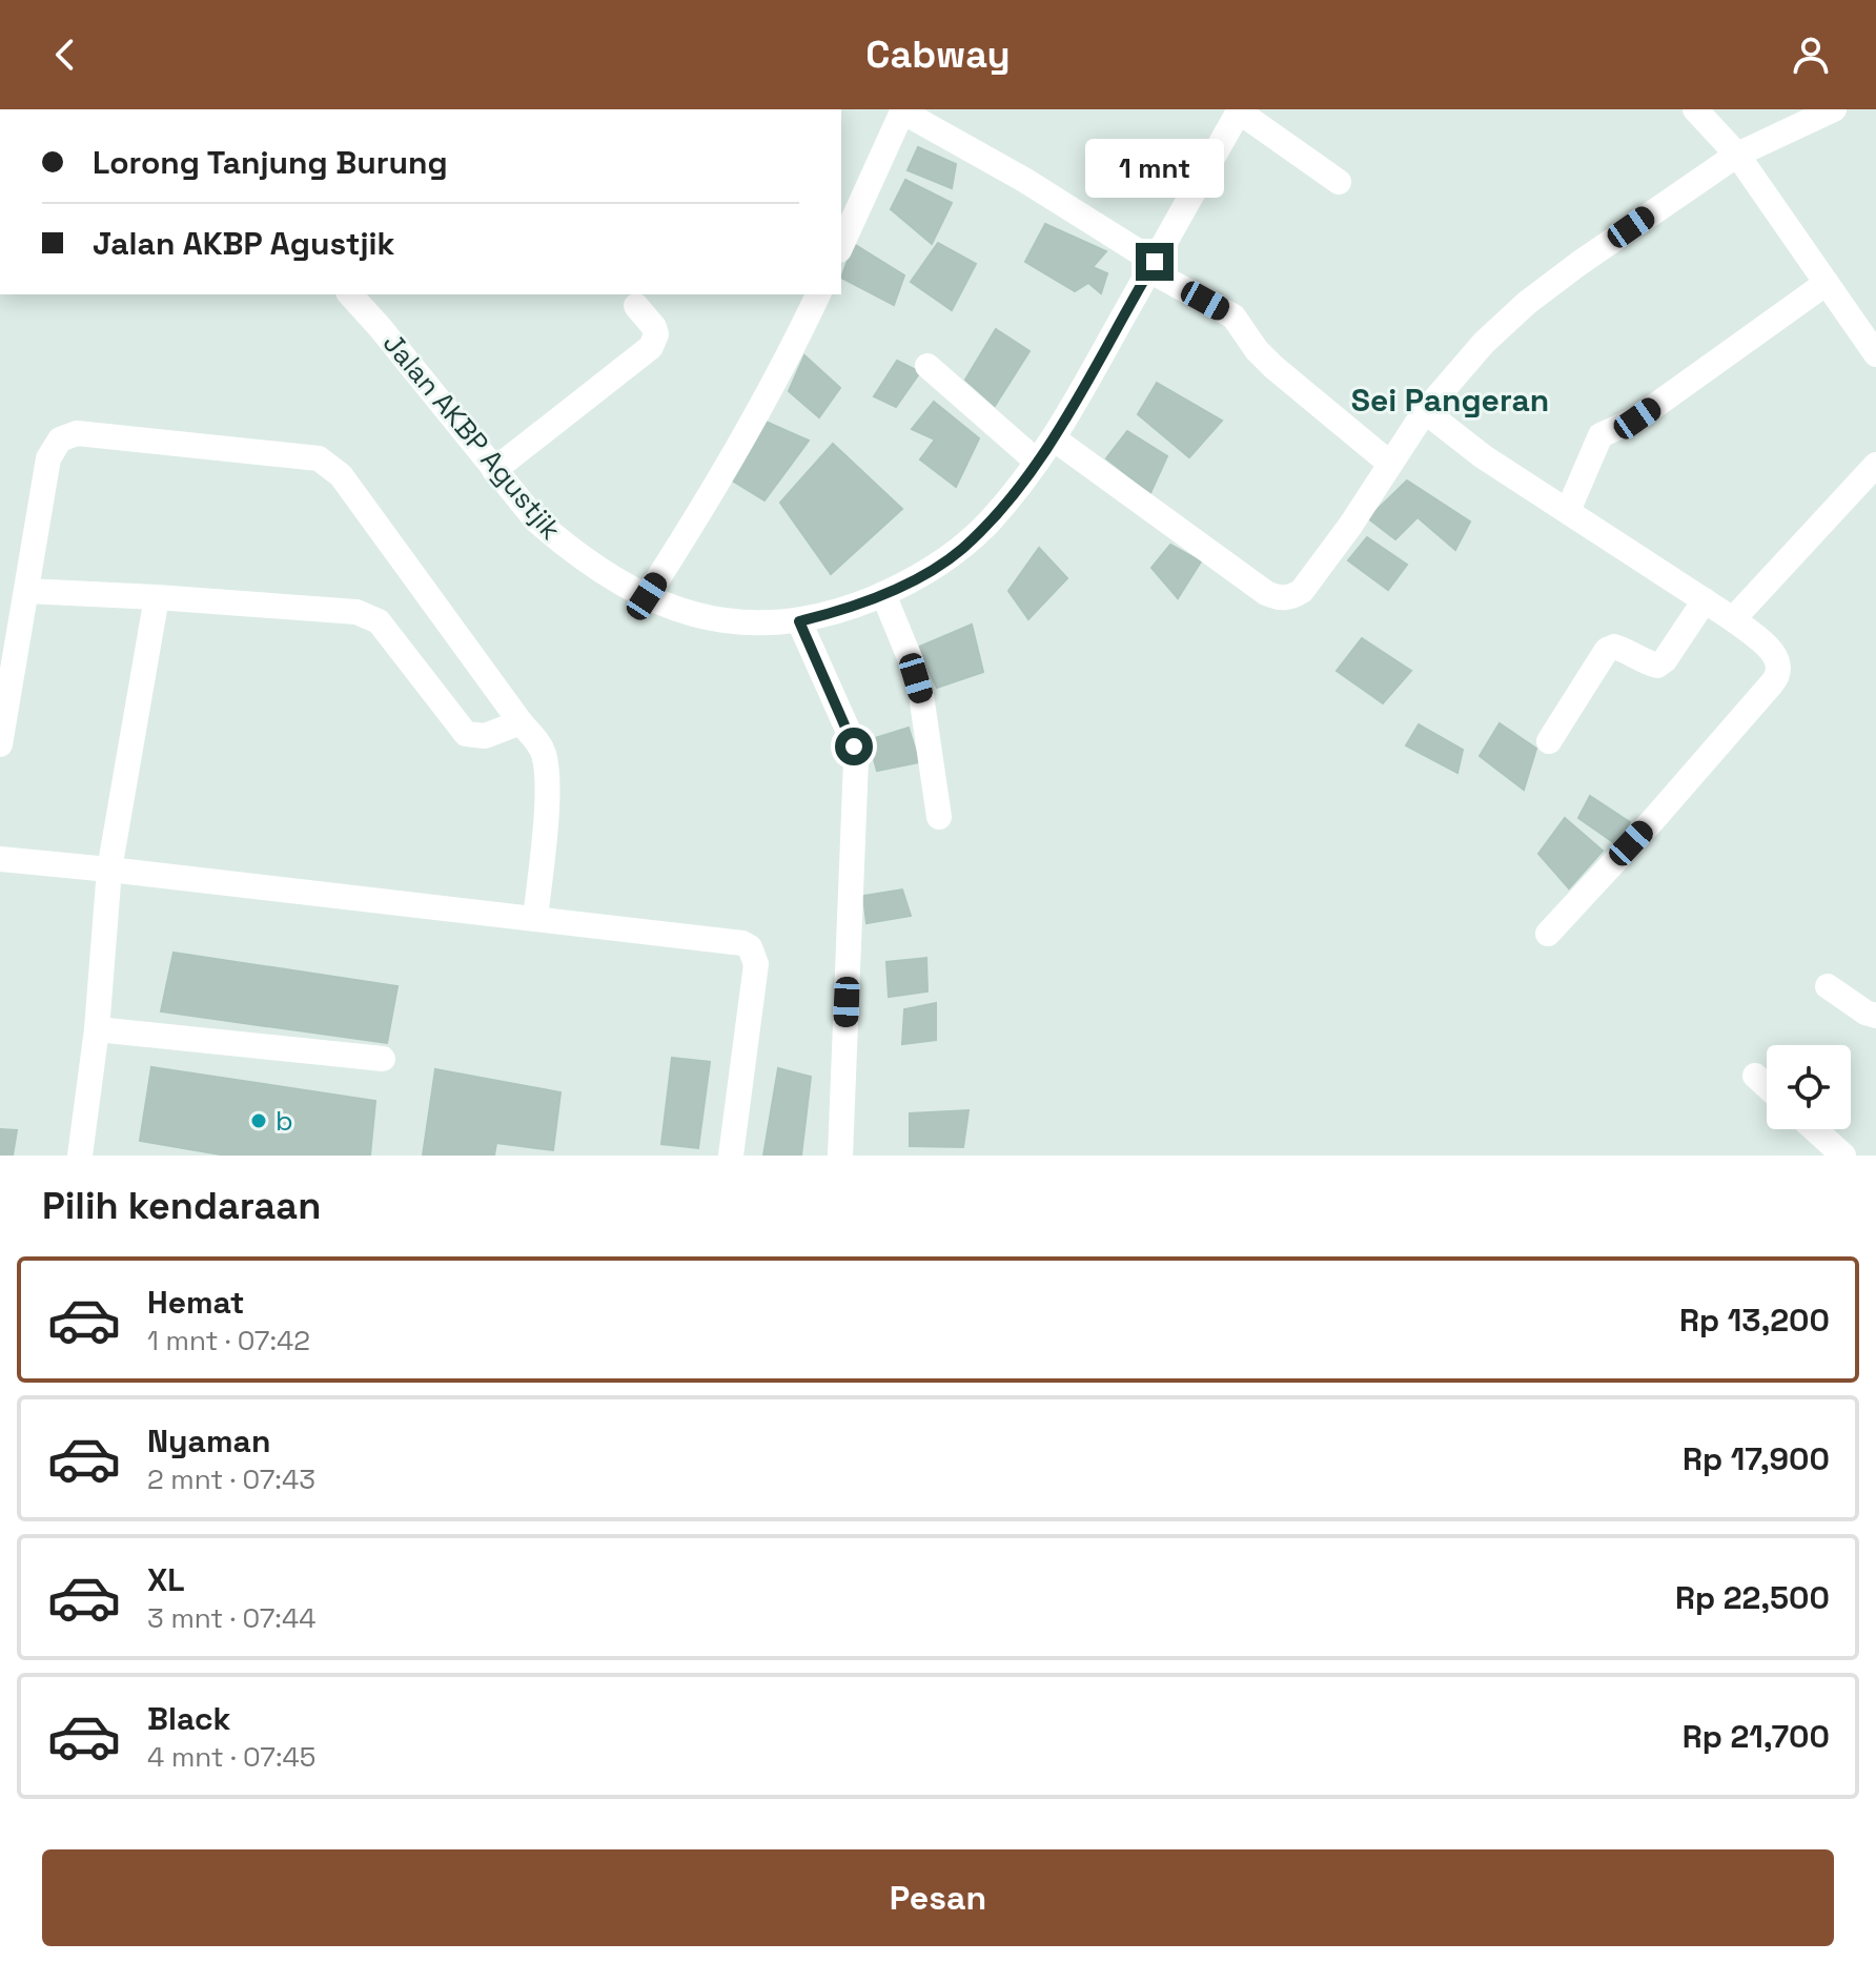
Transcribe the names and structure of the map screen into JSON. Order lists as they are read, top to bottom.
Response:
{
  "streets": {
    "street": ["Jalan AKBP Agustjik"]
  },
  "districts": ["Sei Pangeran"],
  "places": ["b"],
  "page": {
    "header": "Cabway",
    "banner": ["Lorong Tanjung Burung", "Jalan AKBP Agustjik"],
    "bubble": "1 mnt",
    "heading": "Pilih kendaraan",
    "list": [
      {
        "name": "Hemat",
        "note": "1 mnt · 07:42",
        "value": "Rp 13,200"
      },
      {
        "name": "Nyaman",
        "note": "2 mnt · 07:43",
        "value": "Rp 17,900"
      },
      {
        "name": "XL",
        "note": "3 mnt · 07:44",
        "value": "Rp 22,500"
      },
      {
        "name": "Black",
        "note": "4 mnt · 07:45",
        "value": "Rp 21,700"
      }
    ],
    "buttons": "Pesan"
  }
}
